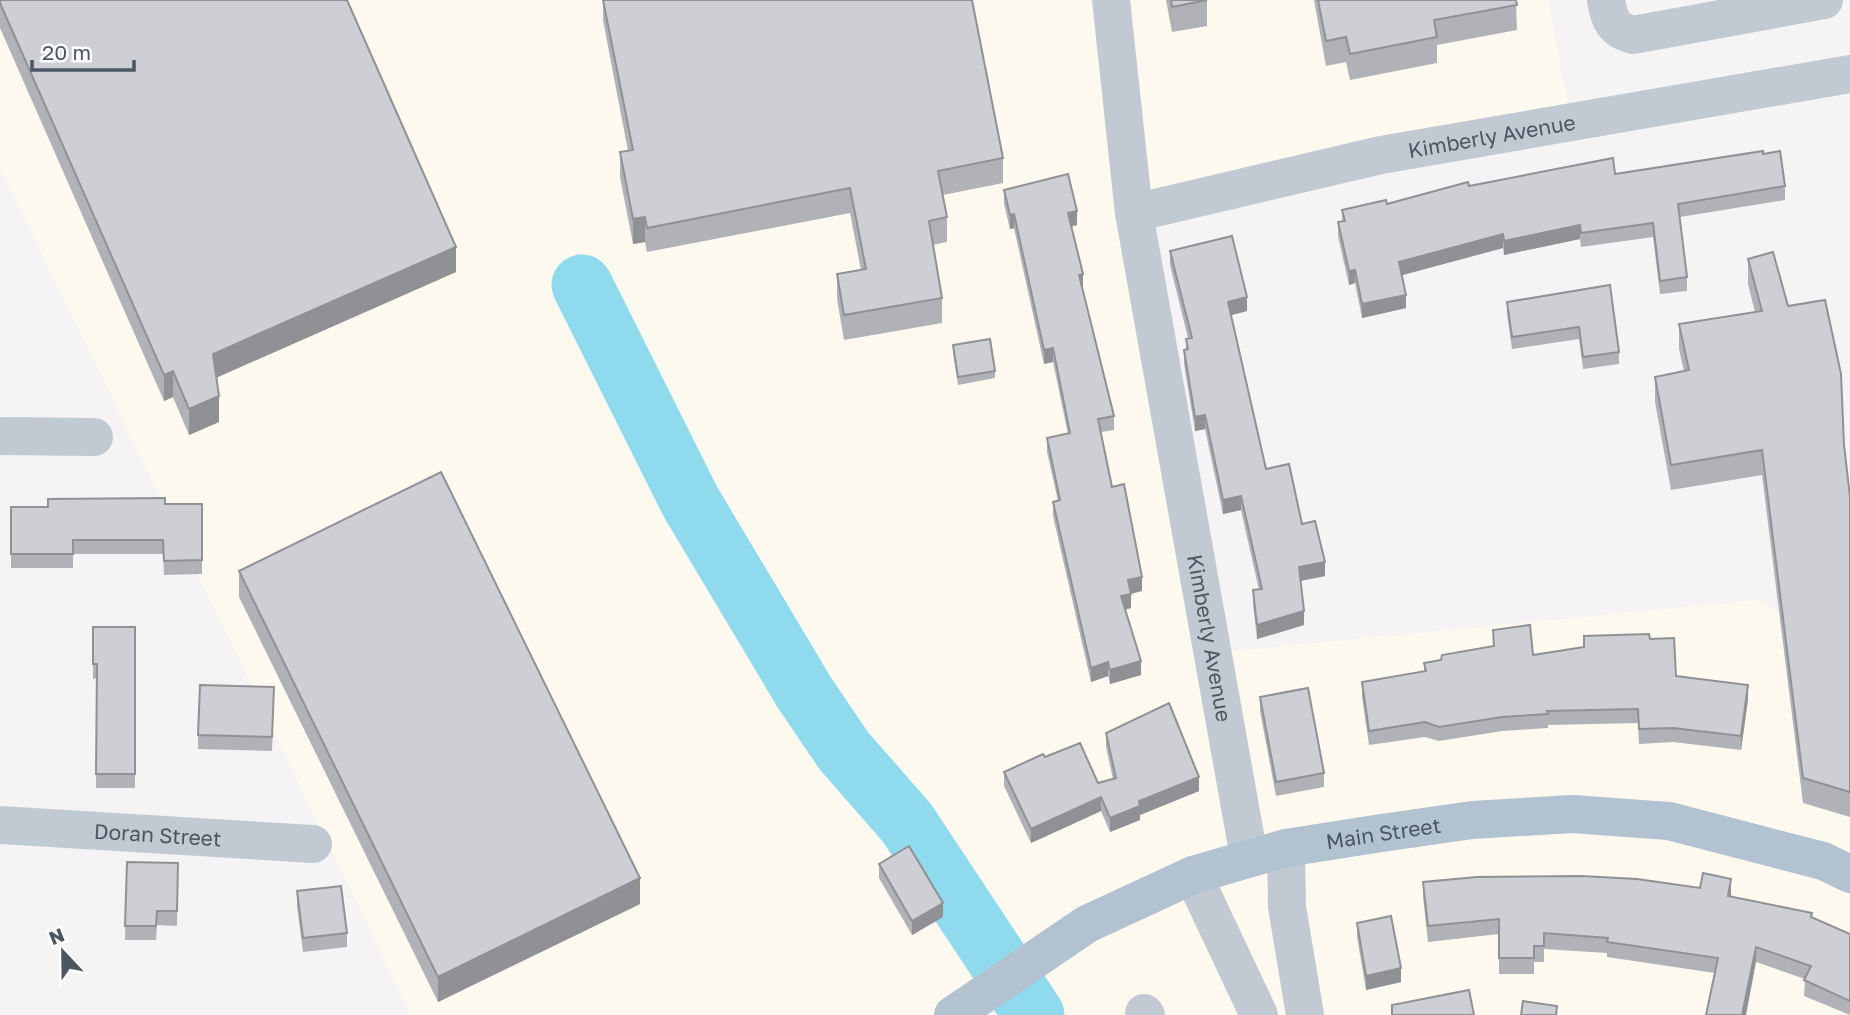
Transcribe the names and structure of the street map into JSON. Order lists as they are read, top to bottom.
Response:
{
  "streets": {
    "main road": ["Main Street"],
    "street": ["Kimberly Avenue", "Doran Street"]
  },
  "crossings": [
    ["Kimberly Avenue", "Main Street"]
  ],
  "scale_bar": "20 m",
  "north": "top"
}
